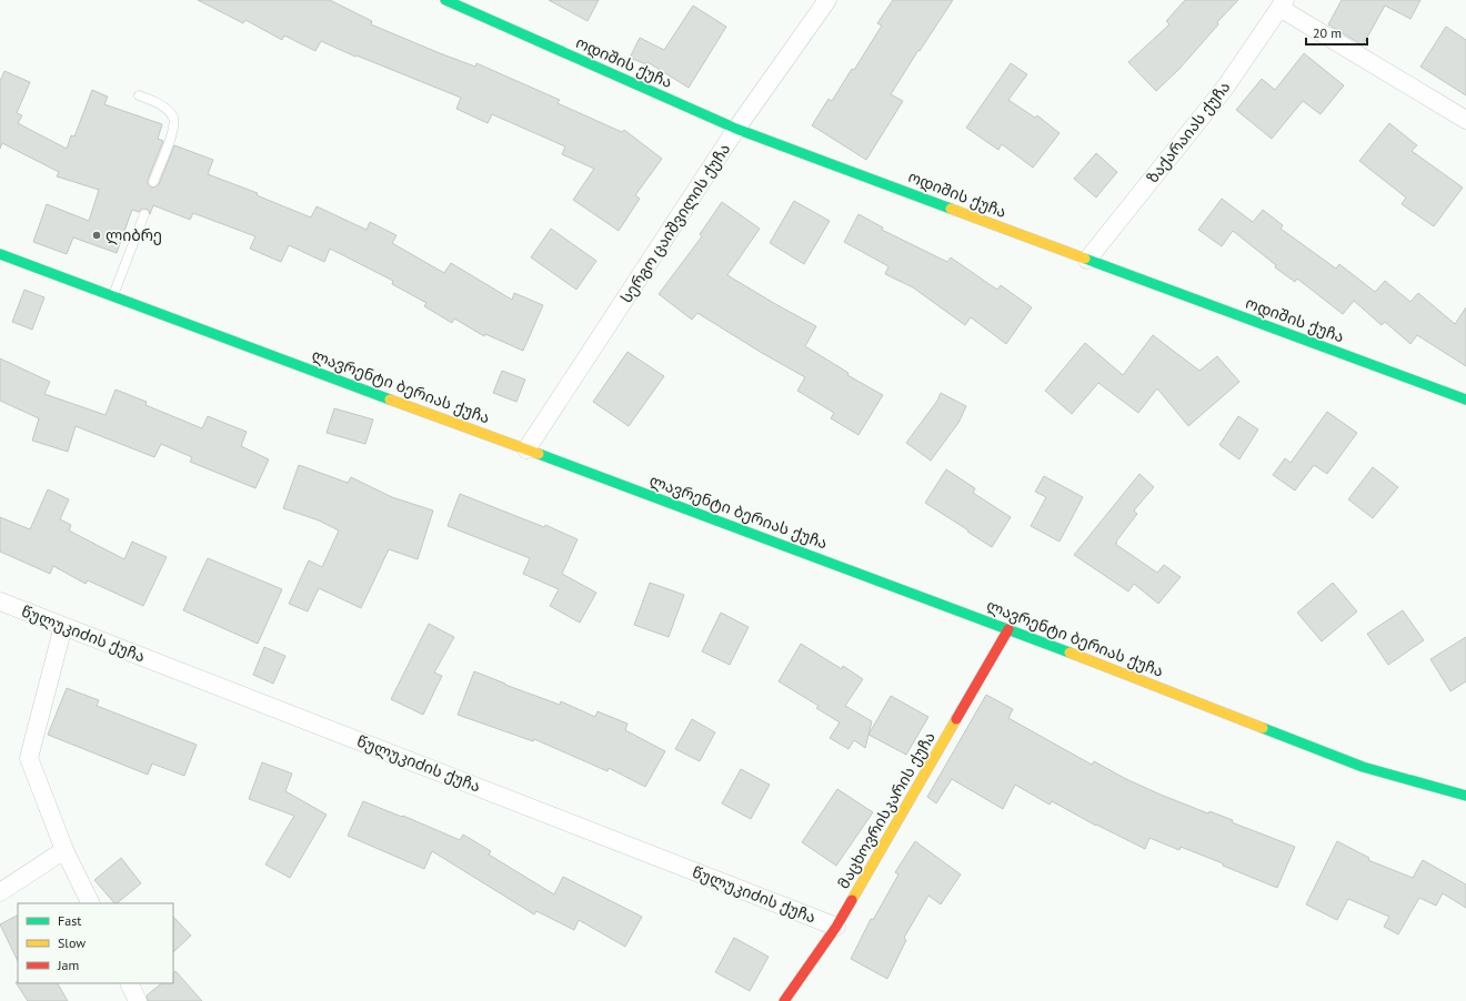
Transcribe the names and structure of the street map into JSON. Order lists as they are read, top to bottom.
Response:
{
  "streets": {
    "main road": ["ოდიშის ქუჩა", "ლავრენტი ბერიას ქუჩა", "მაცხოვრისკარის ქუჩა"],
    "street": ["ზაქარაიას ქუჩა", "სერგო ცაიშვილის ქუჩა", "წულუკიძის ქუჩა"]
  },
  "crossings": [
    ["ოდიშის ქუჩა", "ზაქარაიას ქუჩა"],
    ["ოდიშის ქუჩა", "სერგო ცაიშვილის ქუჩა"],
    ["სერგო ცაიშვილის ქუჩა", "ლავრენტი ბერიას ქუჩა"],
    ["ლავრენტი ბერიას ქუჩა", "მაცხოვრისკარის ქუჩა"],
    ["წულუკიძის ქუჩა", "მაცხოვრისკარის ქუჩა"]
  ],
  "places": ["ლიბრე"],
  "legend": ["Fast", "Slow", "Jam"],
  "scale_bar": "20 m"
}
